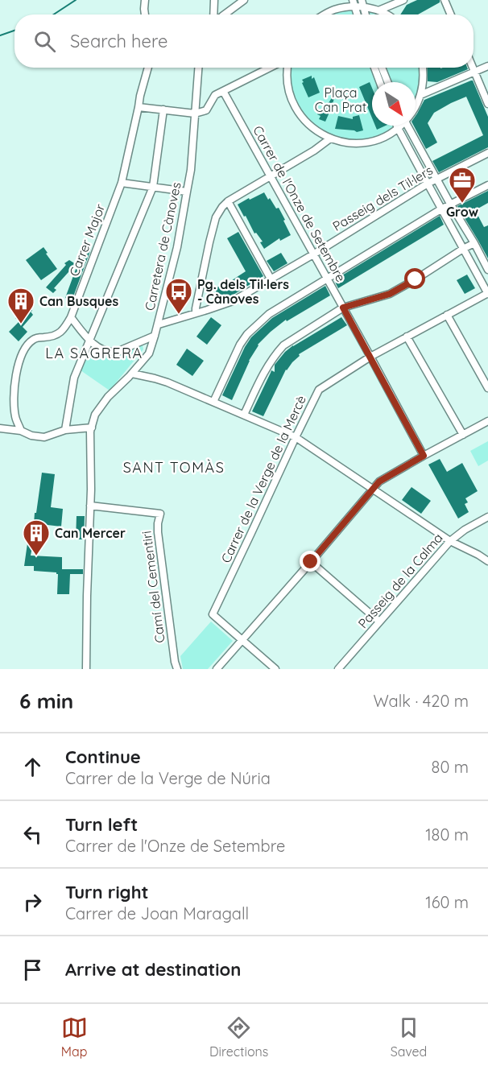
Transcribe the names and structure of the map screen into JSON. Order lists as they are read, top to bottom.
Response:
{
  "streets": {
    "street": [
      "Passeig dels Til·lers",
      "Carrer de l'Onze de Setembre",
      "Carrer Major",
      "Carretera de Cànoves",
      "Carrer de la Verge de la Mercè",
      "Passeig de la Calma",
      "Camí del Cementiri"
    ]
  },
  "crossings": [
    ["Passeig dels Til·lers", "Carrer de l'Onze de Setembre"],
    ["Passeig dels Til·lers", "Carretera de Cànoves"],
    ["Carrer de l'Onze de Setembre", "Carrer de la Verge de la Mercè"]
  ],
  "districts": ["LA SAGRERA", "SANT TOMÀS"],
  "parks": ["Plaça Can Prat"],
  "places": {
    "office": ["Grow"],
    "bus stop": ["Pg. dels Til·lers - Cànoves"],
    "building": ["Can Busques", "Can Mercer"]
  },
  "north": "bottom right",
  "page": {
    "search": "Search here",
    "heading": ["6 min", "Walk · 420 m"],
    "list": [
      ["Continue", "Carrer de la Verge de Núria", "80 m"],
      ["Turn left", "Carrer de l'Onze de Setembre", "180 m"],
      ["Turn right", "Carrer de Joan Maragall", "160 m"],
      "Arrive at destination"
    ],
    "nav": ["Map", "Directions", "Saved"]
  }
}
